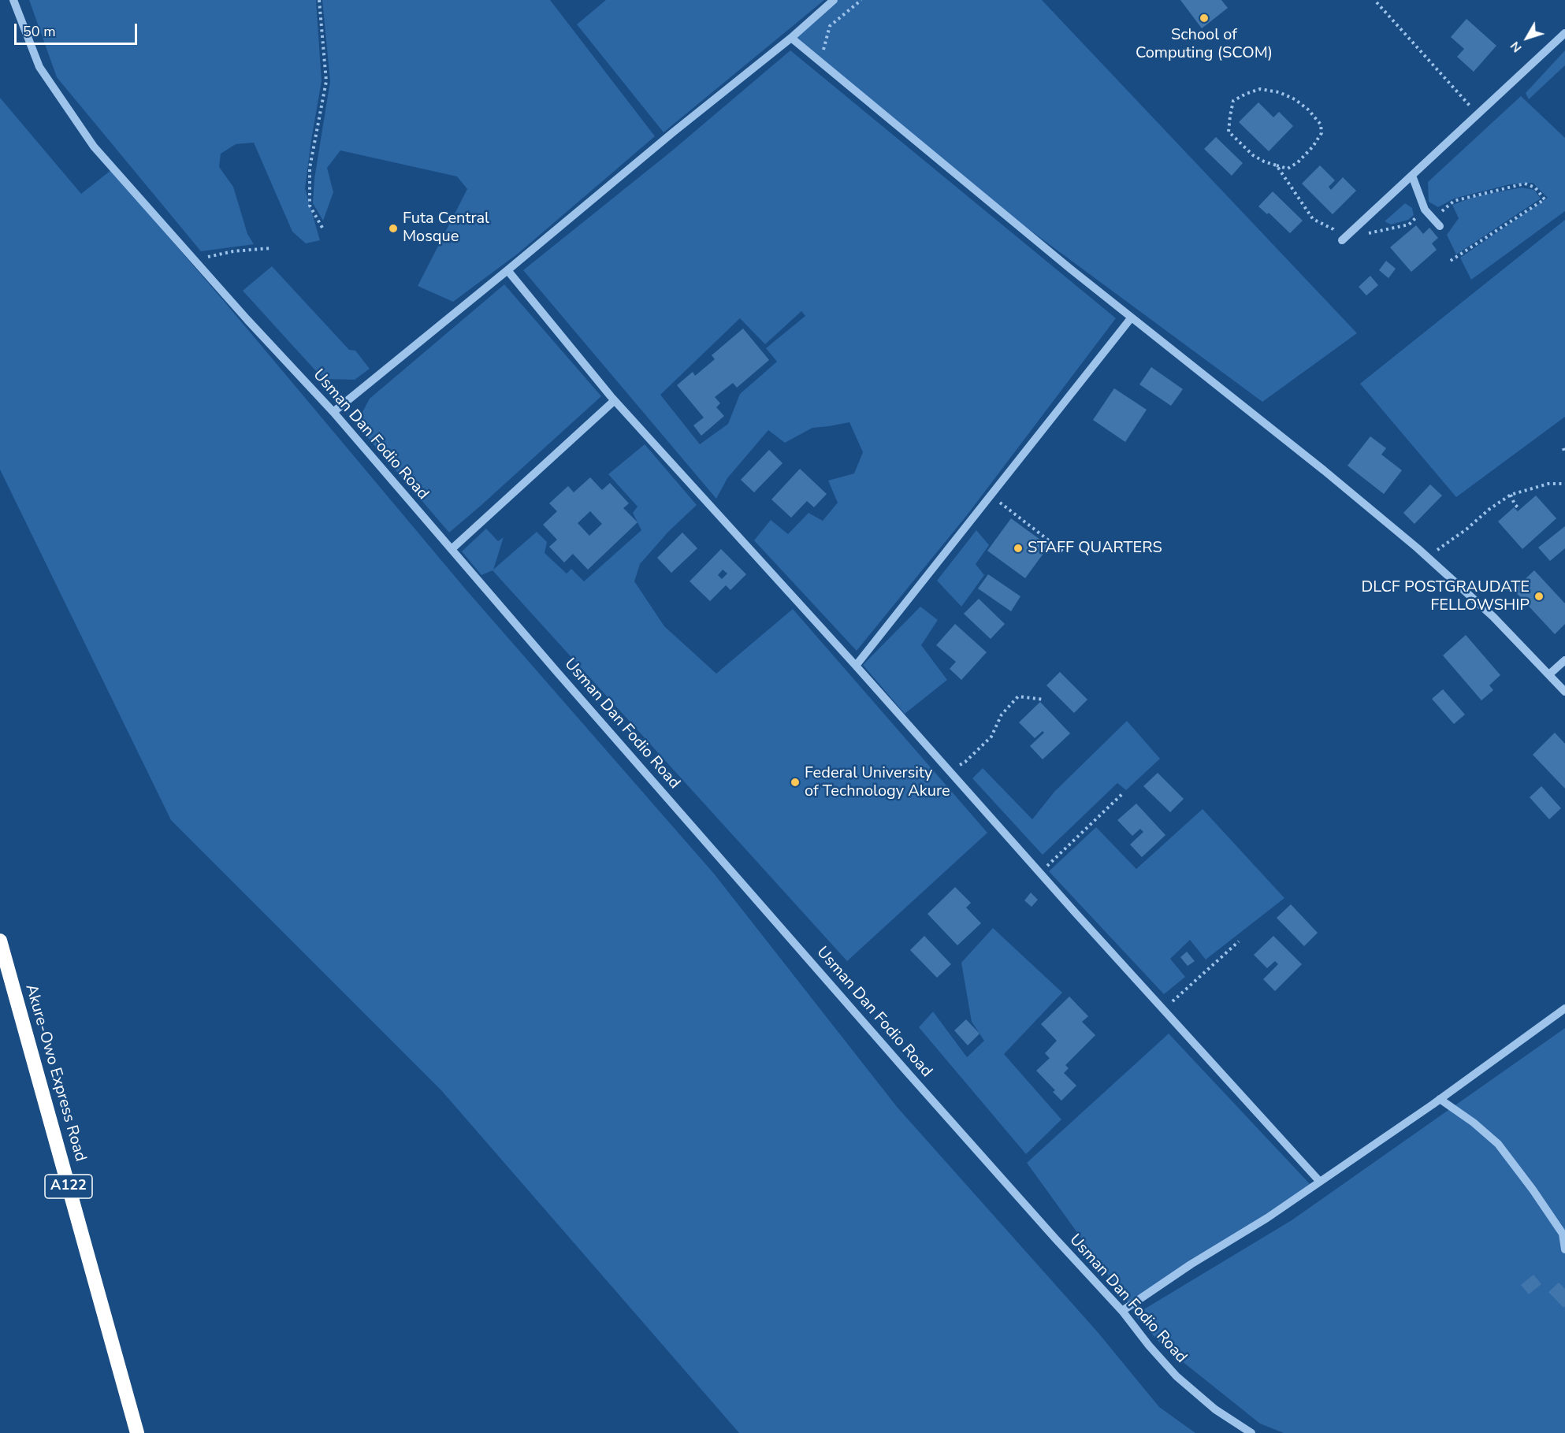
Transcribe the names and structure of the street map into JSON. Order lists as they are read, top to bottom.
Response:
{
  "streets": {
    "highway": ["Akure-Owo Express Road", "A122"],
    "street": ["Usman Dan Fodio Road"]
  },
  "places": [
    "School of Computing (SCOM)",
    "Futa Central Mosque",
    "STAFF QUARTERS",
    "DLCF POSTGRAUDATE FELLOWSHIP",
    "Federal University of Technology Akure"
  ],
  "scale_bar": "50 m",
  "north": "bottom left"
}
